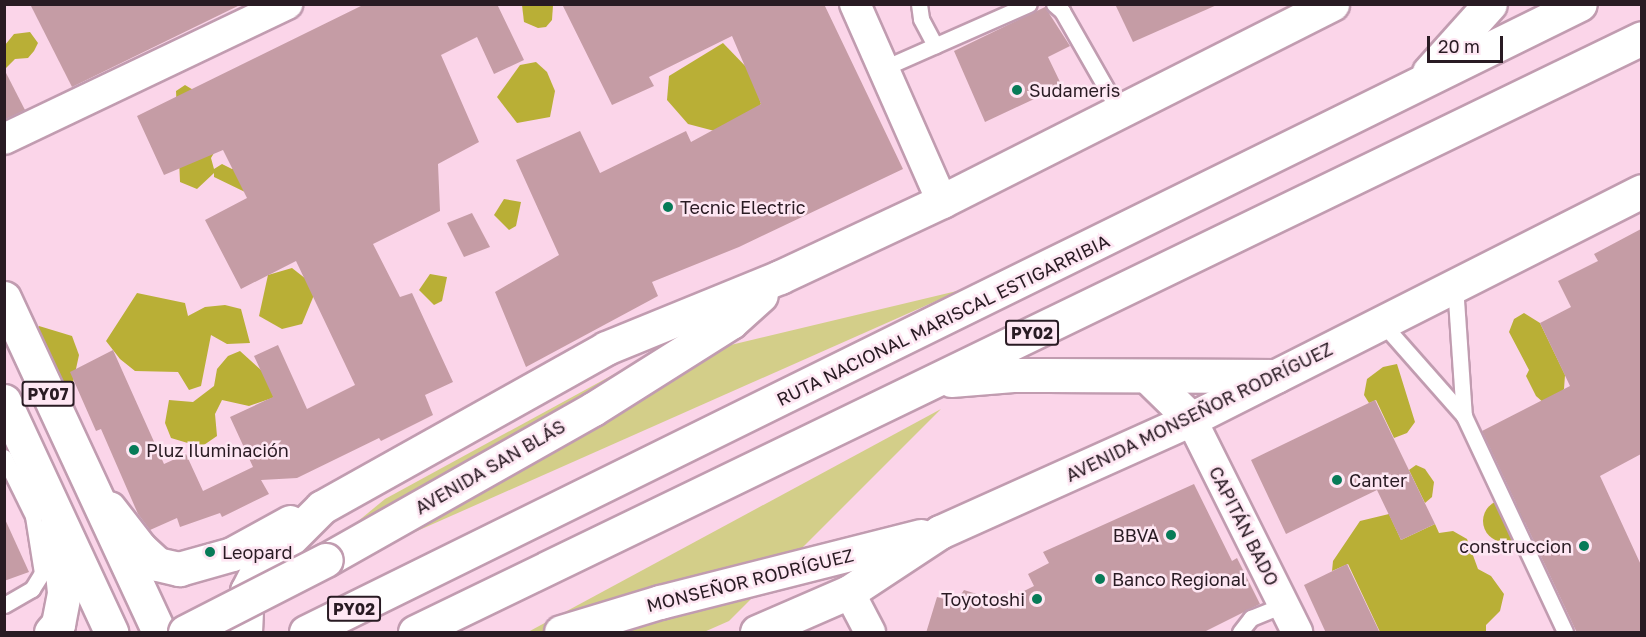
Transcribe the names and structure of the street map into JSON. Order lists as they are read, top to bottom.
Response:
{
  "streets": {
    "main road": [
      "RUTA NACIONAL MARISCAL ESTIGARRIBIA",
      "PY02",
      "PY07",
      "AVENIDA MONSEÑOR RODRÍGUEZ",
      "AVENIDA SAN BLÁS",
      "MONSEÑOR RODRÍGUEZ"
    ],
    "street": ["CAPITÁN BADO"]
  },
  "crossings": [
    ["AVENIDA MONSEÑOR RODRÍGUEZ", "CAPITÁN BADO"],
    ["AVENIDA MONSEÑOR RODRÍGUEZ", "MONSEÑOR RODRÍGUEZ"]
  ],
  "places": [
    "Sudameris",
    "Tecnic Electric",
    "Pluz Iluminación",
    "Canter",
    "BBVA",
    "construccion",
    "Leopard",
    "Banco Regional",
    "Toyotoshi"
  ],
  "scale_bar": "20 m"
}
